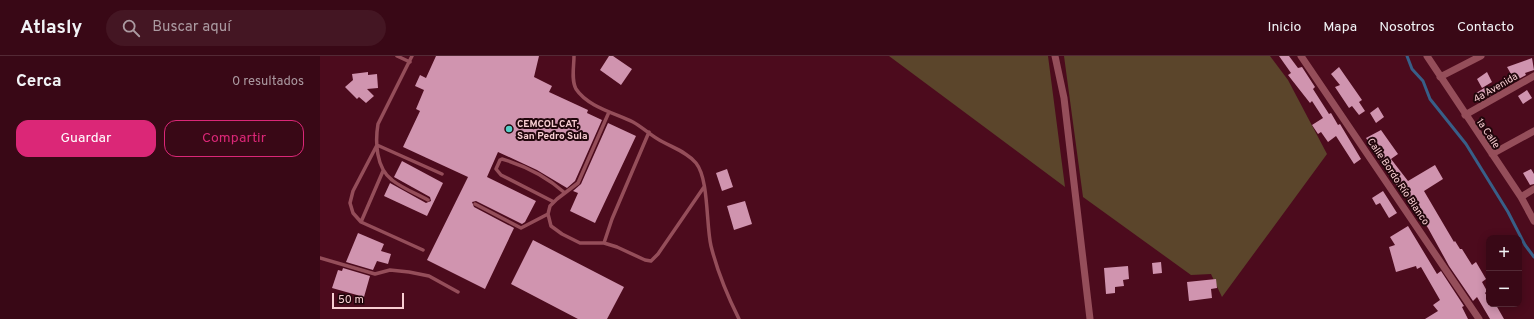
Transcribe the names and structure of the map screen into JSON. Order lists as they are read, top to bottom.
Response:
{
  "streets": {
    "street": ["4a Avenida", "1a Calle", "Calle Bordo Río Blanco"]
  },
  "crossings": [
    ["4a Avenida", "1a Calle"]
  ],
  "places": ["CEMCOL CAT, San Pedro Sula"],
  "scale_bar": "50 m",
  "page": {
    "header": "Atlasly",
    "search": "Buscar aquí",
    "nav": [
      "Inicio",
      "Mapa",
      "Nosotros",
      "Contacto"
    ],
    "heading": ["Cerca", "0 resultados"],
    "buttons": ["Guardar", "Compartir"],
    "map_buttons": ["+", "−"],
    "scale": "50 m"
  }
}
